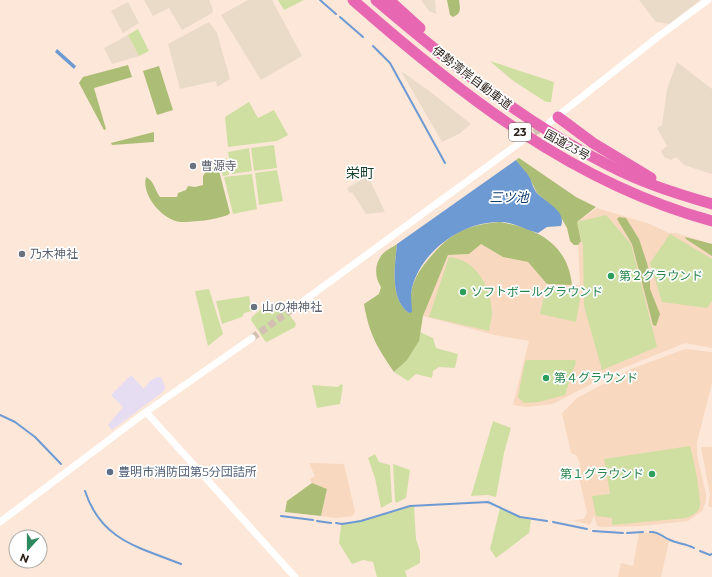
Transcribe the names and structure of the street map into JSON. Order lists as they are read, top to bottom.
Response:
{
  "streets": {
    "highway": ["伊勢湾岸自動車道", "23", "国道23号"]
  },
  "crossings": [
    ["伊勢湾岸自動車道", "国道23号"],
    ["23", "国道23号"]
  ],
  "districts": ["栄町"],
  "water": ["三ツ池"],
  "places": [
    "曹源寺",
    "乃木神社",
    "第２グラウンド",
    "ソフトボールグラウンド",
    "山の神神社",
    "第４グラウンド",
    "豊明市消防団第5分団詰所",
    "第１グラウンド"
  ],
  "north": "bottom"
}
